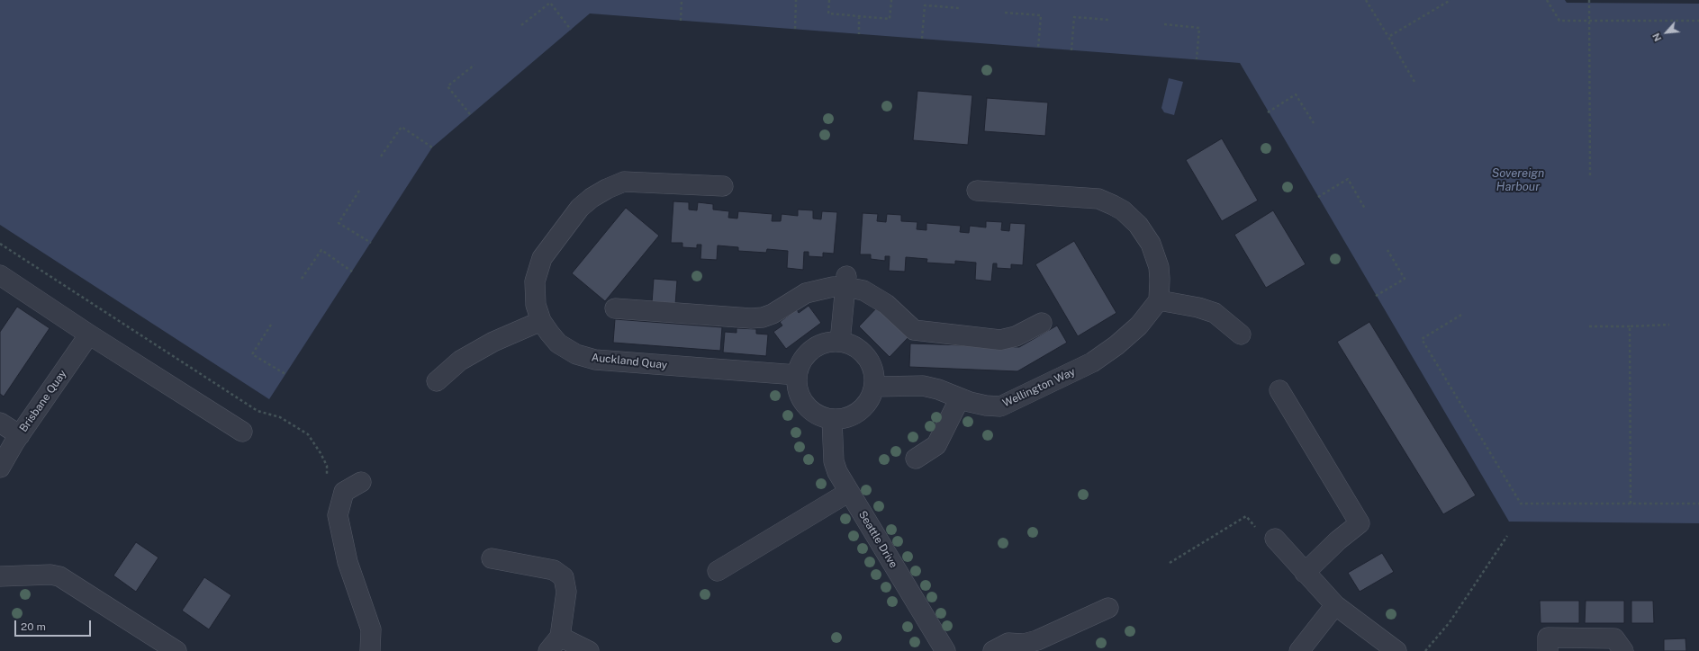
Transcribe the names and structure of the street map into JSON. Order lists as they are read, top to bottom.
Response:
{
  "streets": {
    "street": [
      "Auckland Quay",
      "Wellington Way",
      "Brisbane Quay",
      "Seattle Drive"
    ]
  },
  "crossings": [
    ["Auckland Quay", "Wellington Way"],
    ["Auckland Quay", "Seattle Drive"],
    ["Wellington Way", "Seattle Drive"]
  ],
  "water": ["Sovereign Harbour"],
  "scale_bar": "20 m",
  "north": "bottom left"
}
